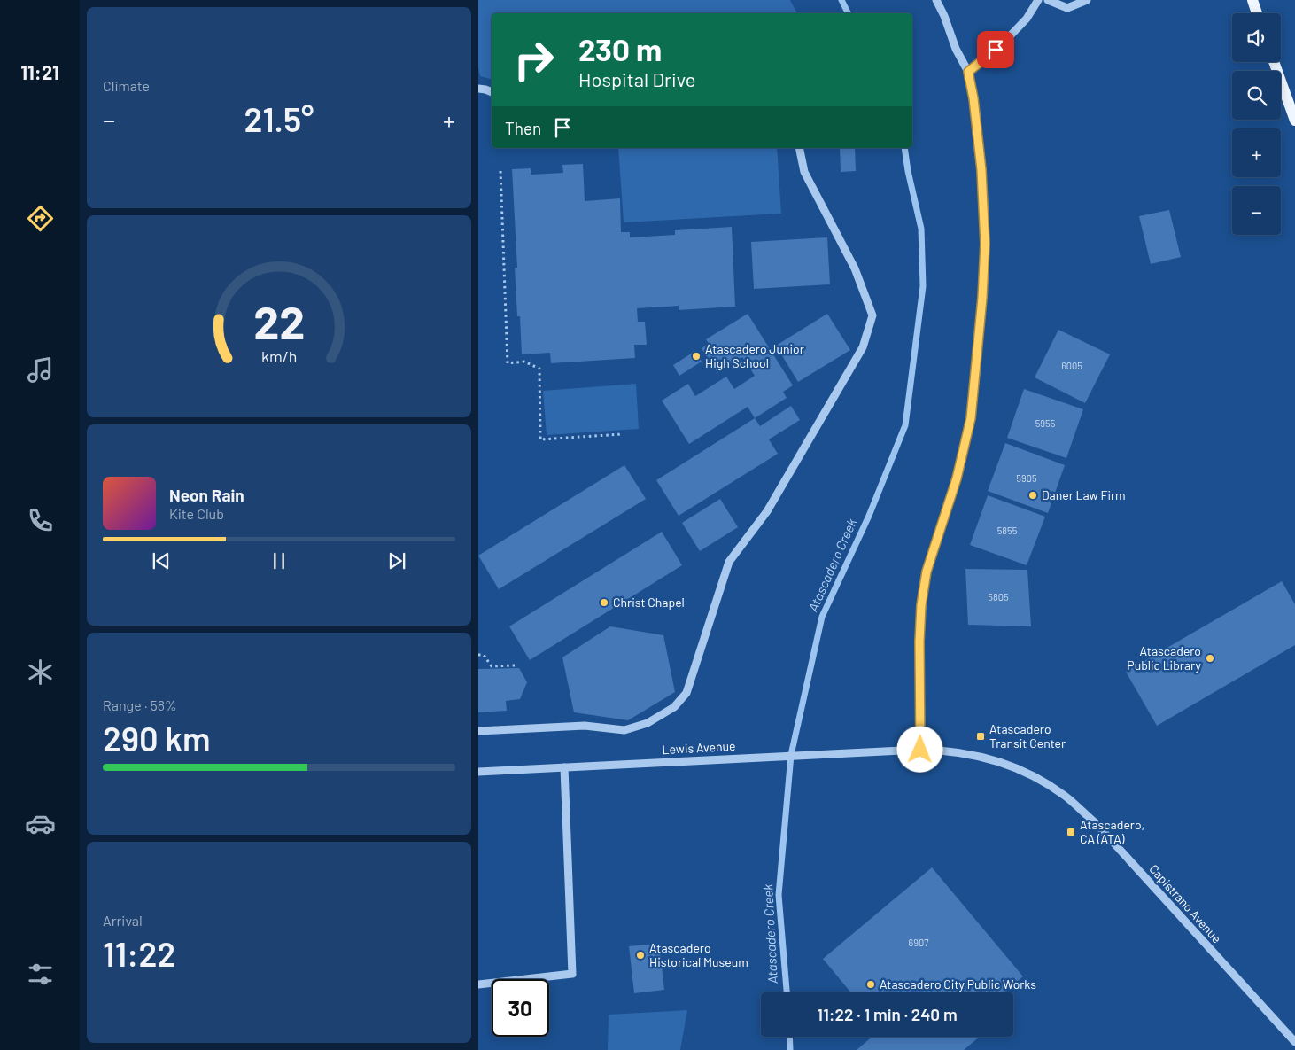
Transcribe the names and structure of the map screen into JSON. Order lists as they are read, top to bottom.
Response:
{
  "streets": {
    "street": ["Lewis Avenue", "Capistrano Avenue"]
  },
  "crossings": [
    ["Lewis Avenue", "Capistrano Avenue"]
  ],
  "water": ["Atascadero Creek"],
  "places": {
    "other": [
      "Atascadero Junior High School",
      "Daner Law Firm",
      "Christ Chapel",
      "Atascadero Public Library",
      "Atascadero Historical Museum",
      "Atascadero City Public Works"
    ],
    "transit": ["Atascadero Transit Center", "Atascadero, CA (ATA)"]
  },
  "house_numbers": [
    "6005",
    "5955",
    "5905",
    "5855",
    "5805",
    "6907"
  ],
  "page": {
    "tabs": "11:21",
    "tile": [
      "Climate",
      ["Range · 58%", "290 km"],
      ["Arrival", "11:22"]
    ],
    "map_buttons": ["+", "−"],
    "turn": ["230 m", "Hospital Drive"],
    "heat": ["−", "21.5°", "+"],
    "then": "Then",
    "song": ["Neon Rain", "Kite Club"],
    "limit": "30",
    "trip": "11:22 · 1 min · 240 m",
    "gauge": ["22", "km/h"]
  }
}
